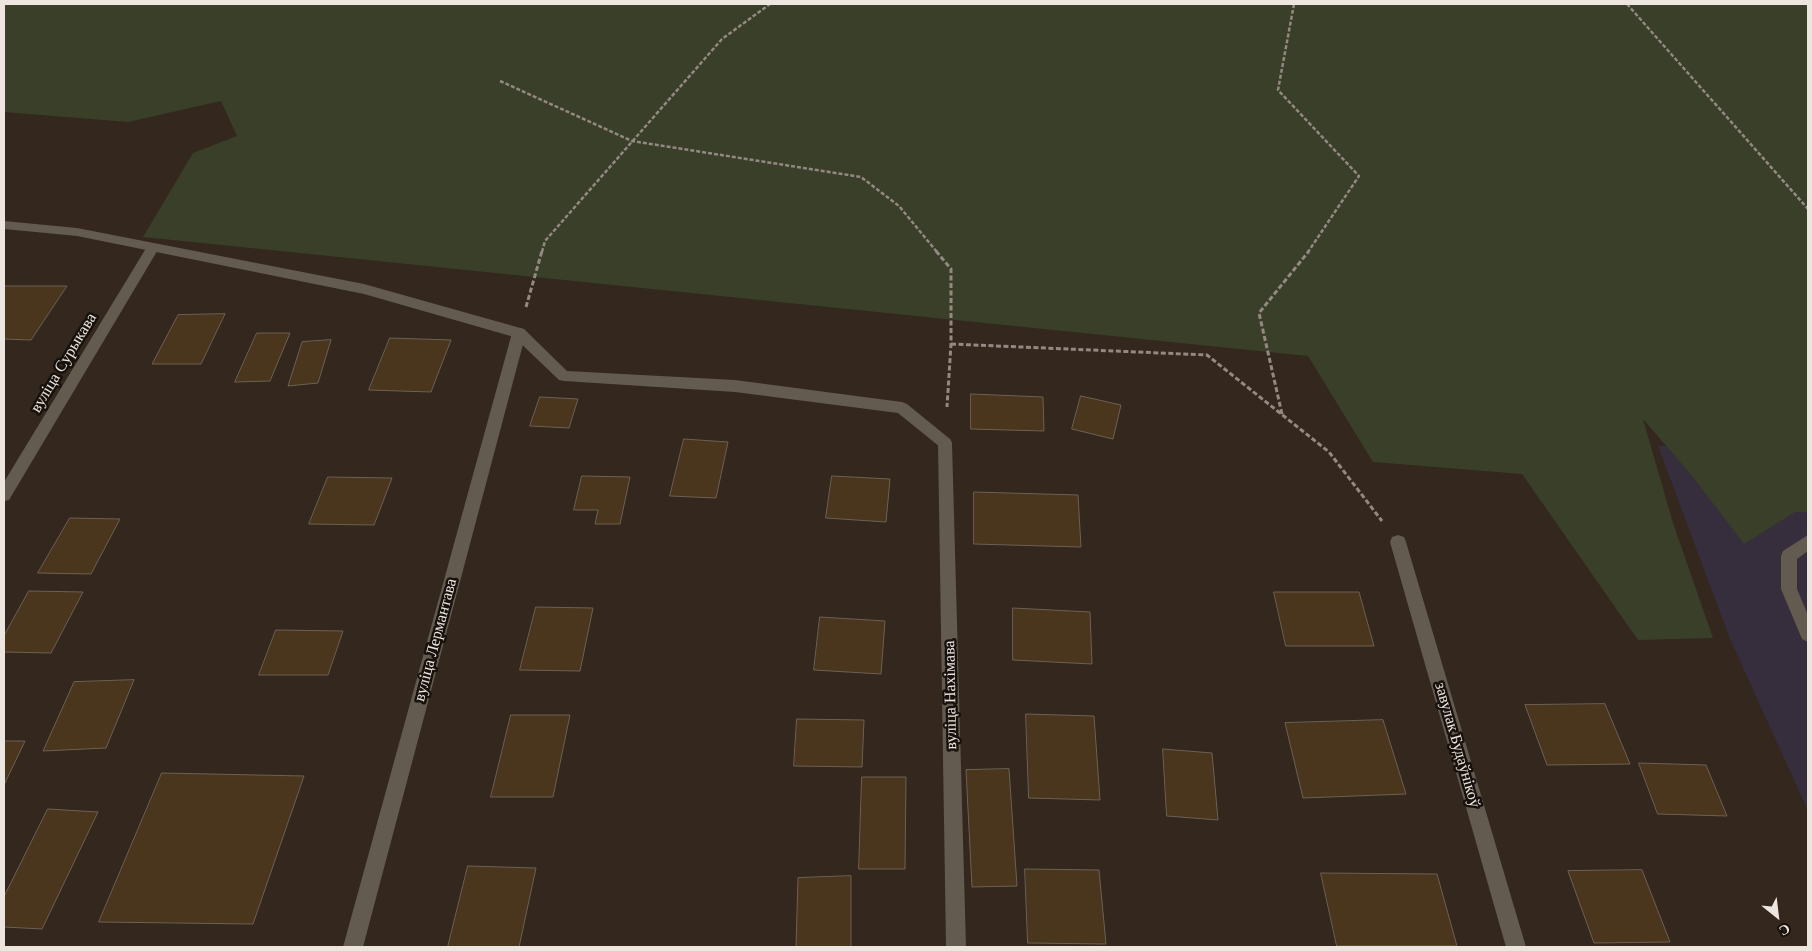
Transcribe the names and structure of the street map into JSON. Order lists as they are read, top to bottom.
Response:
{
  "streets": {
    "street": [
      "вуліца Сурыкава",
      "вуліца Лермантава",
      "вуліца Нахімава",
      "завулак Будаўнікоў"
    ]
  },
  "north": "bottom right"
}
